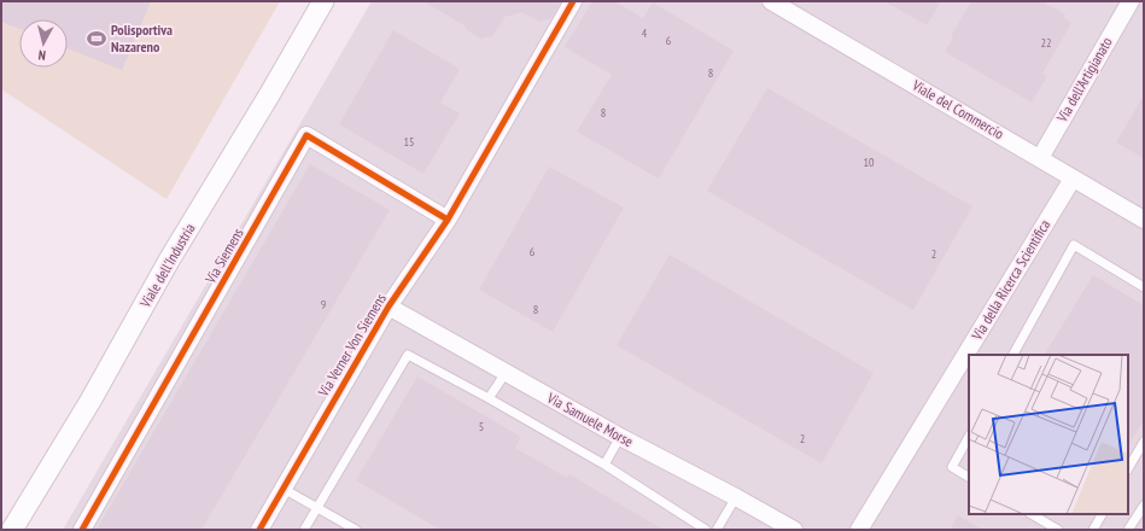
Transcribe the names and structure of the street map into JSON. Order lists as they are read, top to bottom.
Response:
{
  "streets": {
    "street": [
      "Via dell'Artigianato",
      "Viale del Commercio",
      "Via Siemens",
      "Viale dell'Industria",
      "Via della Ricerca Scientifica",
      "Via Verner Von Siemens",
      "Via Samuele Morse"
    ]
  },
  "crossings": [
    ["Via dell'Artigianato", "Viale del Commercio"],
    ["Viale del Commercio", "Via della Ricerca Scientifica"],
    ["Via Siemens", "Via Verner Von Siemens"],
    ["Via Verner Von Siemens", "Via Samuele Morse"]
  ],
  "places": {
    "sports": ["Polisportiva Nazareno"]
  },
  "house_numbers": [
    "4",
    "6",
    "22",
    "8",
    "8",
    "15",
    "10",
    "6",
    "2",
    "9",
    "8",
    "5",
    "2"
  ],
  "north": "bottom"
}
